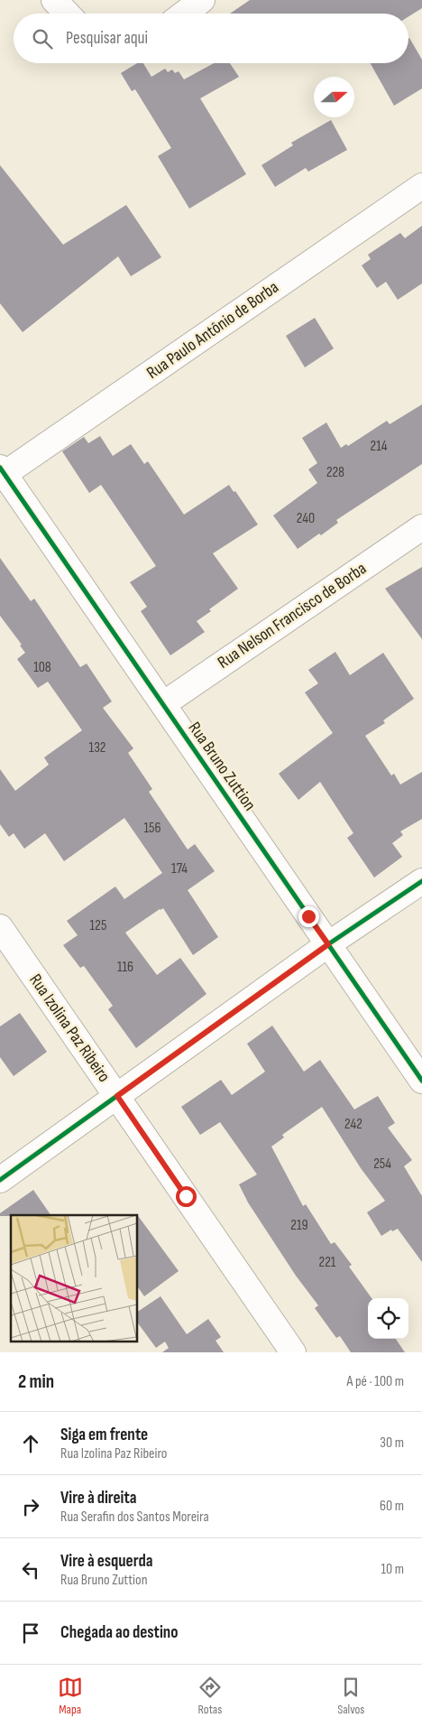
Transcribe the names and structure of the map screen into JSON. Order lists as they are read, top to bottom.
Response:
{
  "streets": {
    "street": [
      "Rua Paulo Antônio de Borba",
      "Rua Nelson Francisco de Borba",
      "Rua Bruno Zuttion",
      "Rua Izolina Paz Ribeiro"
    ]
  },
  "crossings": [
    ["Rua Paulo Antônio de Borba", "Rua Bruno Zuttion"],
    ["Rua Nelson Francisco de Borba", "Rua Bruno Zuttion"]
  ],
  "house_numbers": [
    "214",
    "228",
    "240",
    "108",
    "132",
    "156",
    "174",
    "125",
    "116",
    "242",
    "254",
    "219",
    "221"
  ],
  "north": "right",
  "page": {
    "search": "Pesquisar aqui",
    "heading": ["2 min", "A pé · 100 m"],
    "list": [
      ["Siga em frente", "Rua Izolina Paz Ribeiro", "30 m"],
      ["Vire à direita", "Rua Serafin dos Santos Moreira", "60 m"],
      ["Vire à esquerda", "Rua Bruno Zuttion", "10 m"],
      "Chegada ao destino"
    ],
    "nav": ["Mapa", "Rotas", "Salvos"]
  }
}
